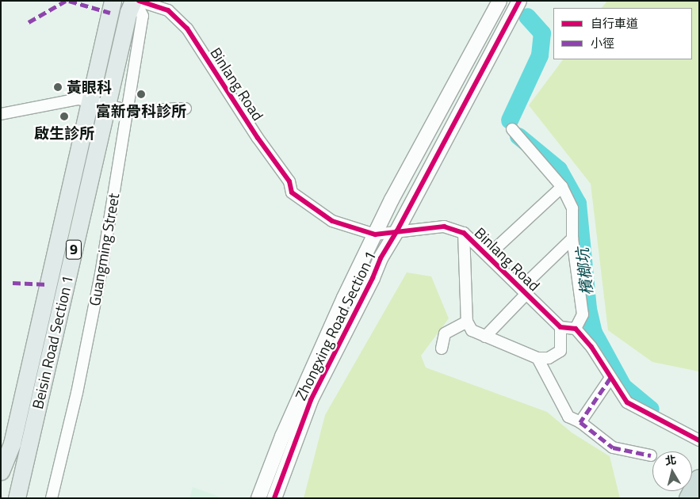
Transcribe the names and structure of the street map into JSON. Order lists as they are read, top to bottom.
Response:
{
  "streets": {
    "main road": ["9", "Beisin Road Section 1"],
    "street": ["Binlang Road", "Guangming Street", "Zhongxing Road Section 1"]
  },
  "crossings": [
    ["Binlang Road", "Zhongxing Road Section 1"],
    ["Guangming Street", "Beisin Road Section 1"]
  ],
  "water": ["檳榔坑"],
  "places": ["黃眼科", "富新骨科診所", "啟生診所"],
  "legend": ["自行車道", "小徑"],
  "north": "top"
}
